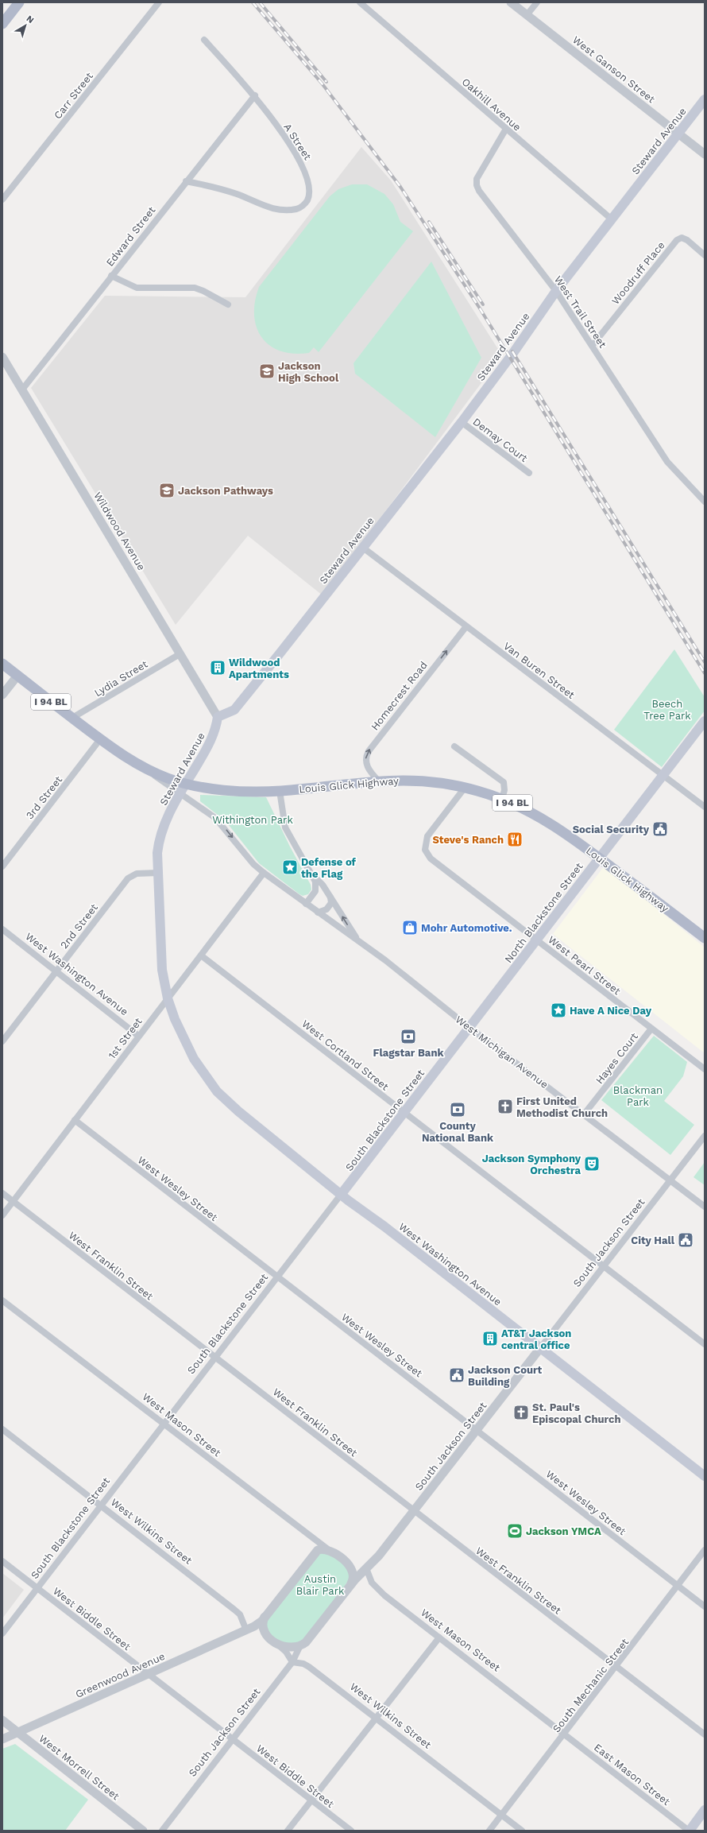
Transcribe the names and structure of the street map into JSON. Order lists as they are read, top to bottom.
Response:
{
  "streets": {
    "main road": [
      "Steward Avenue",
      "I 94 BL",
      "Louis Glick Highway",
      "North Blackstone Street",
      "West Washington Avenue",
      "South Blackstone Street"
    ],
    "street": [
      "West Ganson Street",
      "Carr Street",
      "Oakhill Avenue",
      "A Street",
      "Edward Street",
      "Woodruff Place",
      "West Trail Street",
      "Demay Court",
      "Wildwood Avenue",
      "Van Buren Street",
      "Lydia Street",
      "Homecrest Road",
      "3rd Street",
      "2nd Street",
      "West Pearl Street",
      "1st Street",
      "West Michigan Avenue",
      "West Cortland Street",
      "Hayes Court",
      "West Wesley Street",
      "South Jackson Street",
      "West Franklin Street",
      "West Mason Street",
      "West Wilkins Street",
      "West Biddle Street",
      "Greenwood Avenue",
      "South Mechanic Street",
      "West Morrell Street",
      "East Mason Street"
    ]
  },
  "crossings": [
    ["West Ganson Street", "Steward Avenue"],
    ["Oakhill Avenue", "Steward Avenue"],
    ["Oakhill Avenue", "West Trail Street"],
    ["Steward Avenue", "West Trail Street"],
    ["Steward Avenue", "Demay Court"],
    ["Steward Avenue", "Wildwood Avenue"],
    ["Steward Avenue", "Van Buren Street"],
    ["Steward Avenue", "Louis Glick Highway"],
    ["Steward Avenue", "2nd Street"],
    ["Steward Avenue", "West Washington Avenue"],
    ["Steward Avenue", "1st Street"],
    ["Steward Avenue", "West Michigan Avenue"],
    ["A Street", "Edward Street"],
    ["Edward Street", "Wildwood Avenue"],
    ["Woodruff Place", "West Trail Street"],
    ["Wildwood Avenue", "Lydia Street"],
    ["Van Buren Street", "Homecrest Road"],
    ["Van Buren Street", "North Blackstone Street"],
    ["Lydia Street", "I 94 BL"],
    ["Homecrest Road", "Louis Glick Highway"],
    ["I 94 BL", "Louis Glick Highway"],
    ["I 94 BL", "3rd Street"],
    ["Louis Glick Highway", "3rd Street"],
    ["Louis Glick Highway", "North Blackstone Street"],
    ["Louis Glick Highway", "West Pearl Street"],
    ["Louis Glick Highway", "West Michigan Avenue"],
    ["North Blackstone Street", "West Pearl Street"],
    ["North Blackstone Street", "West Michigan Avenue"],
    ["North Blackstone Street", "South Blackstone Street"],
    ["2nd Street", "West Washington Avenue"],
    ["West Pearl Street", "Hayes Court"],
    ["West Washington Avenue", "1st Street"],
    ["West Washington Avenue", "South Blackstone Street"],
    ["West Washington Avenue", "South Jackson Street"],
    ["1st Street", "West Michigan Avenue"],
    ["1st Street", "West Cortland Street"],
    ["1st Street", "West Wesley Street"],
    ["1st Street", "West Franklin Street"],
    ["West Michigan Avenue", "Hayes Court"],
    ["West Michigan Avenue", "South Blackstone Street"],
    ["West Michigan Avenue", "South Jackson Street"],
    ["West Cortland Street", "South Blackstone Street"],
    ["West Cortland Street", "South Jackson Street"],
    ["South Blackstone Street", "West Wesley Street"],
    ["South Blackstone Street", "West Franklin Street"],
    ["South Blackstone Street", "West Mason Street"],
    ["South Blackstone Street", "West Wilkins Street"],
    ["South Blackstone Street", "West Biddle Street"],
    ["West Wesley Street", "South Jackson Street"],
    ["West Wesley Street", "South Mechanic Street"],
    ["South Jackson Street", "West Franklin Street"],
    ["South Jackson Street", "West Mason Street"],
    ["South Jackson Street", "West Wilkins Street"],
    ["South Jackson Street", "West Biddle Street"],
    ["West Franklin Street", "South Mechanic Street"],
    ["West Mason Street", "South Mechanic Street"],
    ["West Mason Street", "East Mason Street"],
    ["West Wilkins Street", "Greenwood Avenue"],
    ["West Wilkins Street", "South Mechanic Street"],
    ["West Biddle Street", "Greenwood Avenue"],
    ["Greenwood Avenue", "West Morrell Street"],
    ["South Mechanic Street", "East Mason Street"]
  ],
  "one_way": ["Homecrest Road"],
  "parks": [
    "Beech Tree Park",
    "Withington Park",
    "Blackman Park",
    "Austin Blair Park"
  ],
  "places": {
    "school or university": ["Jackson High School", "Jackson Pathways"],
    "building": ["Wildwood Apartments", "AT&T Jackson central office"],
    "public building": ["Social Security", "City Hall", "Jackson Court Building"],
    "restaurant": ["Steve's Ranch"],
    "place": ["Defense of the Flag", "Have A Nice Day"],
    "shop": ["Mohr Automotive."],
    "bank": ["Flagstar Bank", "County National Bank"],
    "church": ["First United Methodist Church", "St. Paul's Episcopal Church"],
    "theatre": ["Jackson Symphony Orchestra"],
    "sports": ["Jackson YMCA"]
  },
  "north": "top right"
}
